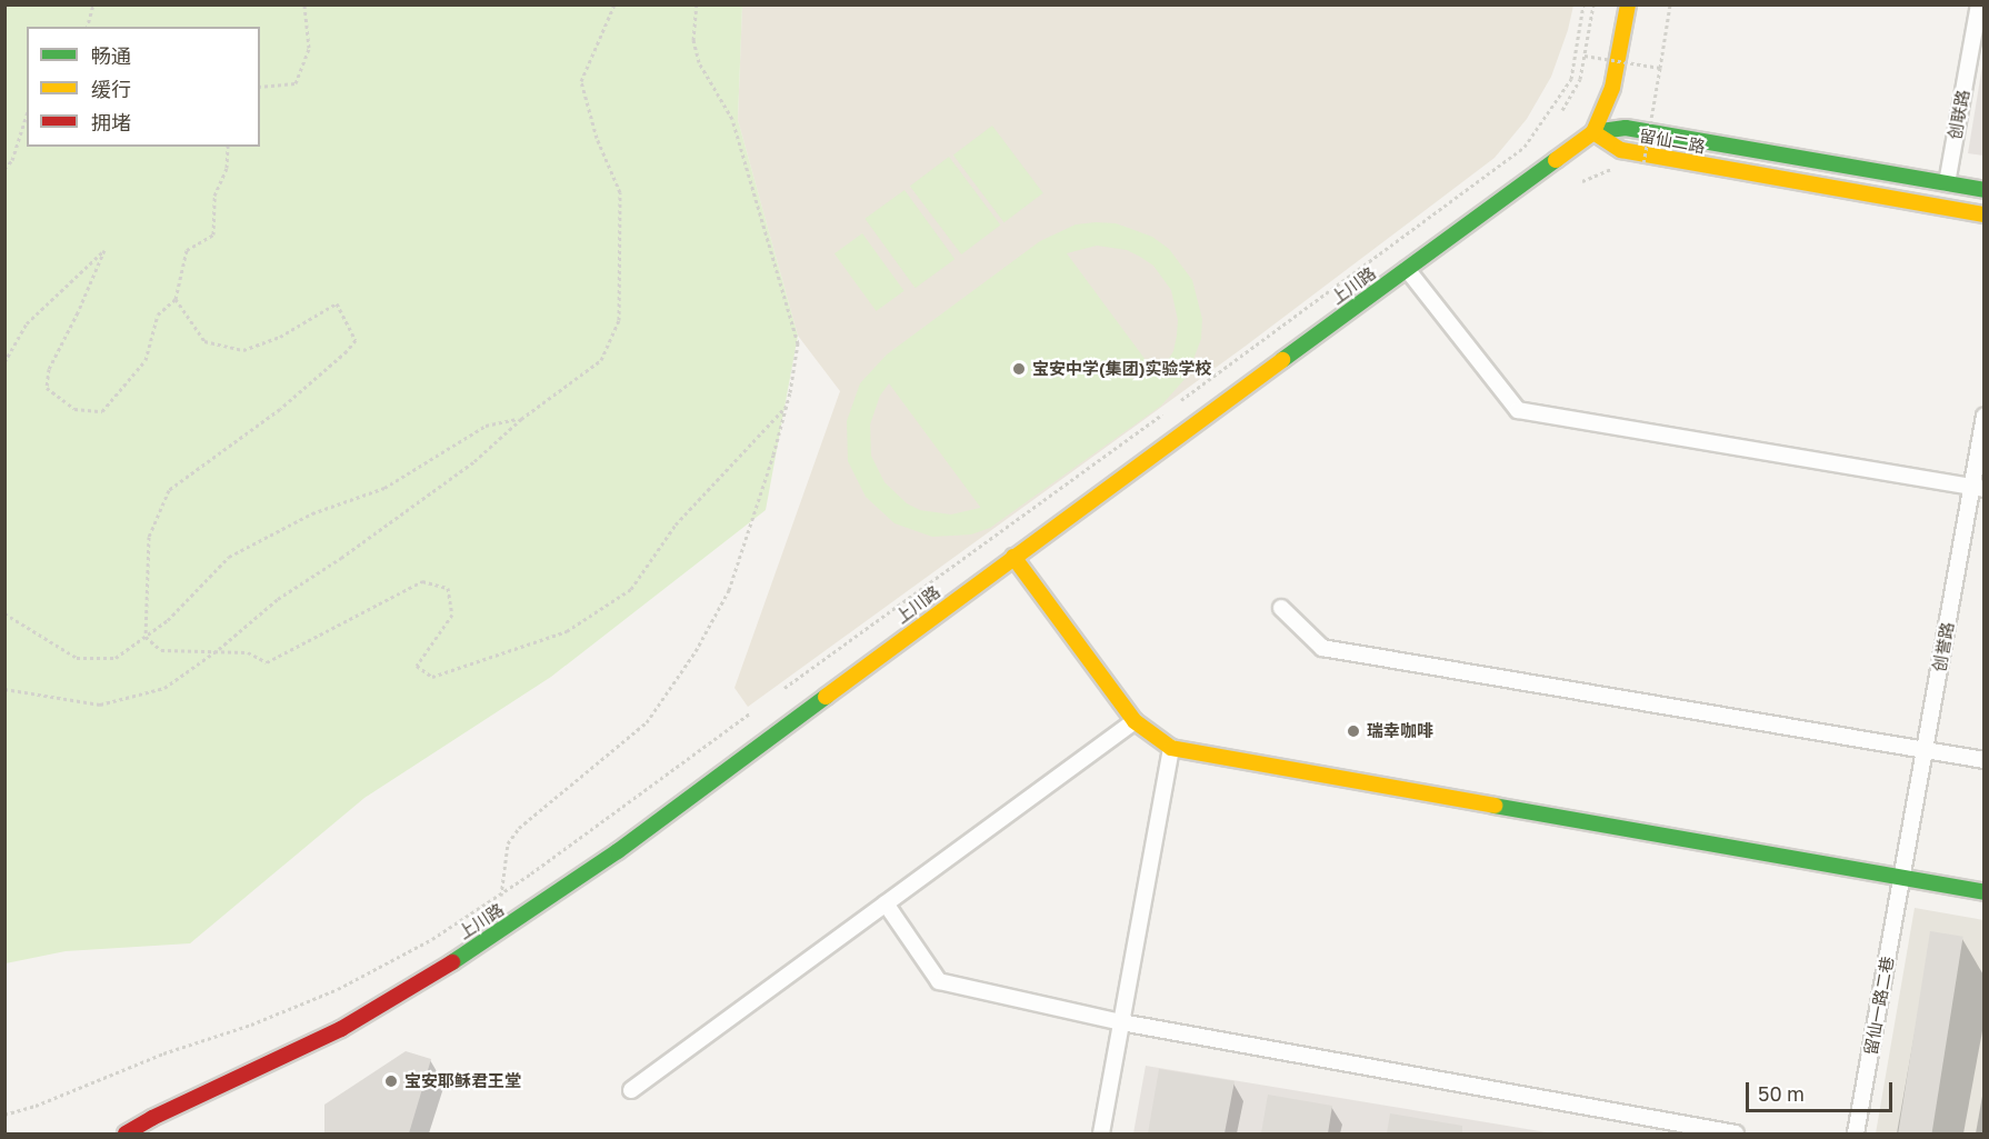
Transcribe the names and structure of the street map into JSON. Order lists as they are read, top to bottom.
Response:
{
  "streets": {
    "main road": ["留仙二路", "上川路"],
    "street": ["创联路", "创誉路", "留仙一路二巷"]
  },
  "crossings": [
    ["创联路", "留仙二路"],
    ["留仙二路", "上川路"],
    ["创誉路", "留仙一路二巷"]
  ],
  "places": ["宝安中学(集团)实验学校", "瑞幸咖啡", "宝安耶稣君王堂"],
  "legend": ["畅通", "缓行", "拥堵"],
  "scale_bar": "50 m"
}
